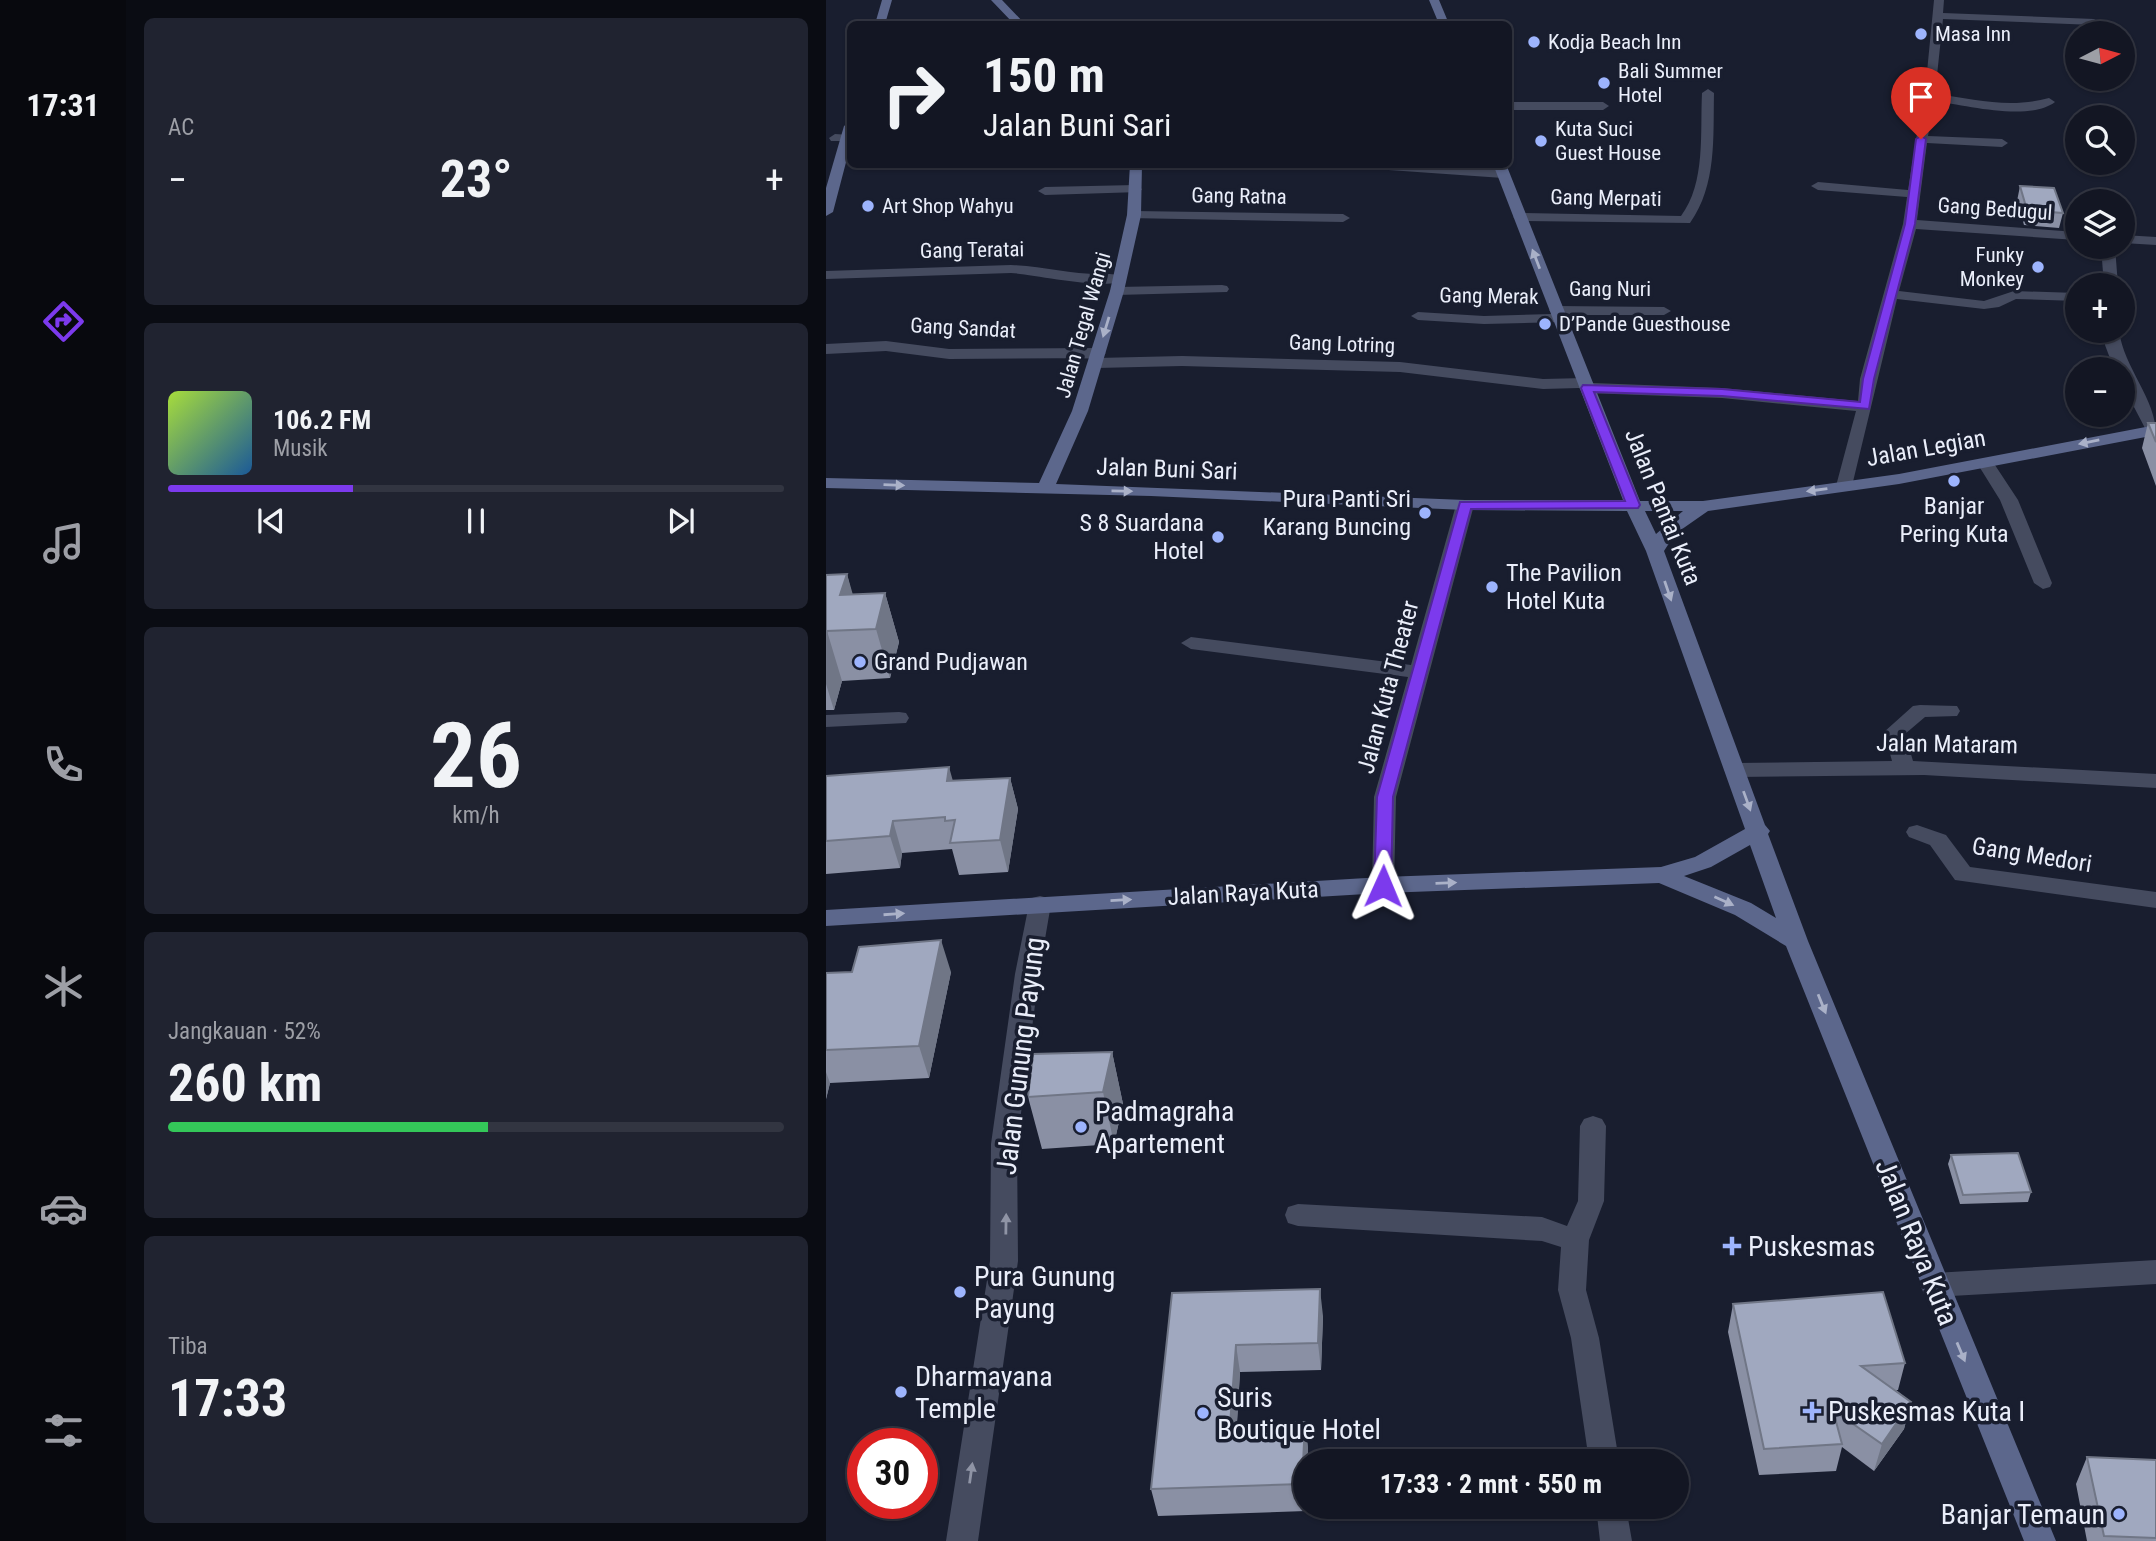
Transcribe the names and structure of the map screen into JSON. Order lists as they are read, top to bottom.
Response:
{
  "streets": {
    "main road": [
      "Jalan Tegal Wangi",
      "Jalan Legian",
      "Jalan Buni Sari",
      "Jalan Pantai Kuta",
      "Jalan Raya Kuta"
    ],
    "street": [
      "Gang Ratna",
      "Gang Merpati",
      "Gang Bedugul",
      "Gang Teratai",
      "Gang Nuri",
      "Gang Merak",
      "Gang Sandat",
      "Gang Lotring",
      "Jalan Kuta Theater",
      "Jalan Mataram",
      "Gang Medori",
      "Jalan Gunung Payung"
    ]
  },
  "crossings": [
    ["Gang Ratna", "Jalan Tegal Wangi"],
    ["Gang Merpati", "Jalan Pantai Kuta"],
    ["Gang Teratai", "Jalan Tegal Wangi"],
    ["Gang Nuri", "Gang Merak"],
    ["Gang Nuri", "Jalan Pantai Kuta"],
    ["Gang Merak", "Jalan Pantai Kuta"],
    ["Jalan Tegal Wangi", "Gang Sandat"],
    ["Jalan Tegal Wangi", "Gang Lotring"],
    ["Jalan Tegal Wangi", "Jalan Buni Sari"],
    ["Gang Sandat", "Gang Lotring"],
    ["Gang Lotring", "Jalan Pantai Kuta"],
    ["Jalan Legian", "Jalan Buni Sari"],
    ["Jalan Legian", "Jalan Pantai Kuta"],
    ["Jalan Buni Sari", "Jalan Pantai Kuta"],
    ["Jalan Buni Sari", "Jalan Kuta Theater"],
    ["Jalan Pantai Kuta", "Jalan Mataram"],
    ["Jalan Pantai Kuta", "Jalan Raya Kuta"],
    ["Jalan Kuta Theater", "Jalan Raya Kuta"],
    ["Jalan Raya Kuta", "Jalan Gunung Payung"]
  ],
  "one_way": [
    "Jalan Legian",
    "Jalan Buni Sari",
    "Jalan Raya Kuta",
    "Jalan Gunung Payung"
  ],
  "places": {
    "other": [
      "Masa Inn",
      "Kodja Beach Inn",
      "Bali Summer Hotel",
      "Kuta Suci Guest House",
      "Art Shop Wahyu",
      "Funky Monkey",
      "D’Pande Guesthouse",
      "Banjar Pering Kuta",
      "Pura Panti Sri Karang Buncing",
      "S 8 Suardana Hotel",
      "The Pavilion Hotel Kuta",
      "Grand Pudjawan",
      "Padmagraha Apartement",
      "Pura Gunung Payung",
      "Dharmayana Temple",
      "Suris Boutique Hotel",
      "Banjar Temaun"
    ],
    "health": ["Puskesmas", "Puskesmas Kuta I"]
  },
  "north": "right",
  "page": {
    "tabs": "17:31",
    "tile": [
      "AC",
      ["26", "km/h"],
      ["Jangkauan · 52%", "260 km"],
      ["Tiba", "17:33"]
    ],
    "map_buttons": ["+", "−"],
    "turn": ["150 m", "Jalan Buni Sari"],
    "heat": ["−", "23°", "+"],
    "song": ["106.2 FM", "Musik"],
    "limit": "30",
    "trip": "17:33 · 2 mnt · 550 m"
  }
}
